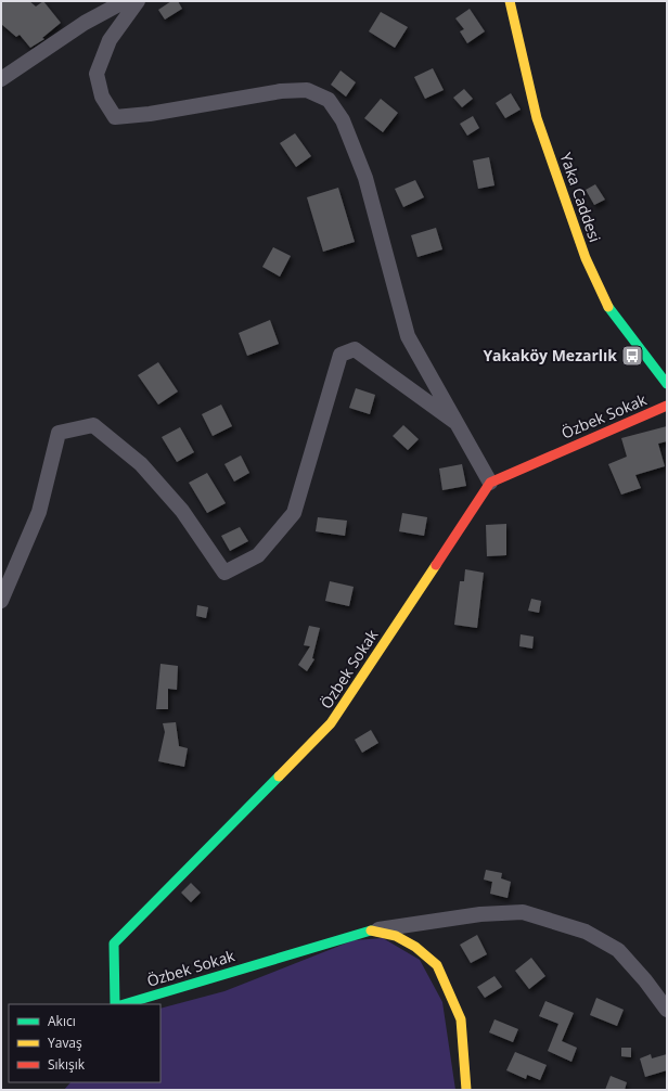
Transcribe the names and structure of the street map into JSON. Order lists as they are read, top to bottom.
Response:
{
  "streets": {
    "street": ["Yaka Caddesi", "Özbek Sokak"]
  },
  "places": {
    "bus stop": ["Yakaköy Mezarlık"]
  },
  "legend": ["Akıcı", "Yavaş", "Sıkışık"]
}
